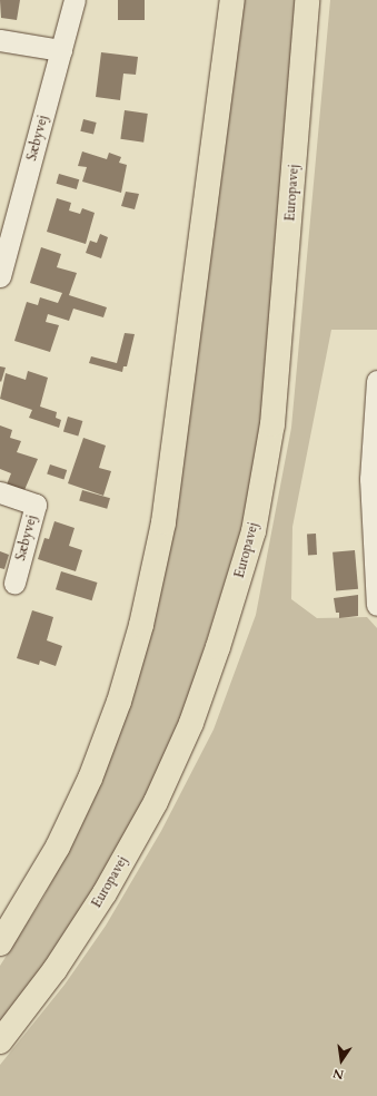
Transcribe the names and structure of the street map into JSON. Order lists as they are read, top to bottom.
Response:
{
  "streets": {
    "main road": ["Europavej"],
    "street": ["Sæbyvej"]
  },
  "north": "bottom"
}
